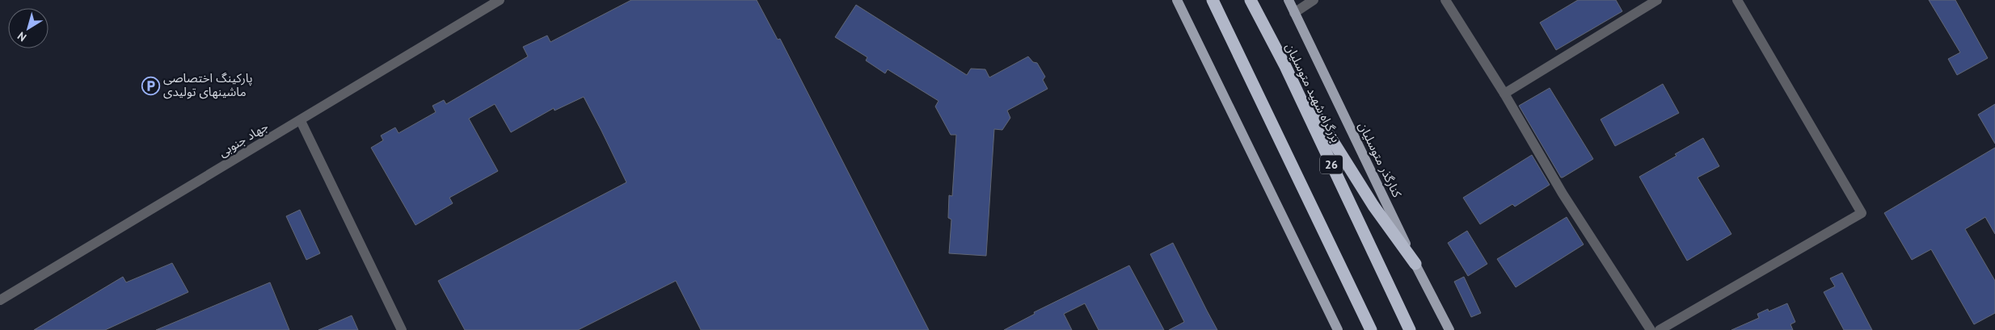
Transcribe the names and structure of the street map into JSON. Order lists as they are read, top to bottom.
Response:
{
  "streets": {
    "highway": ["بزرگراه شهید متوسلیان", "26"],
    "main road": ["کنارگذر متوسلیان"],
    "street": ["جهاد جنوبی"]
  },
  "places": {
    "parking": ["پارکینگ اختصاصی ماشینهای تولیدی"]
  },
  "north": "bottom left"
}
